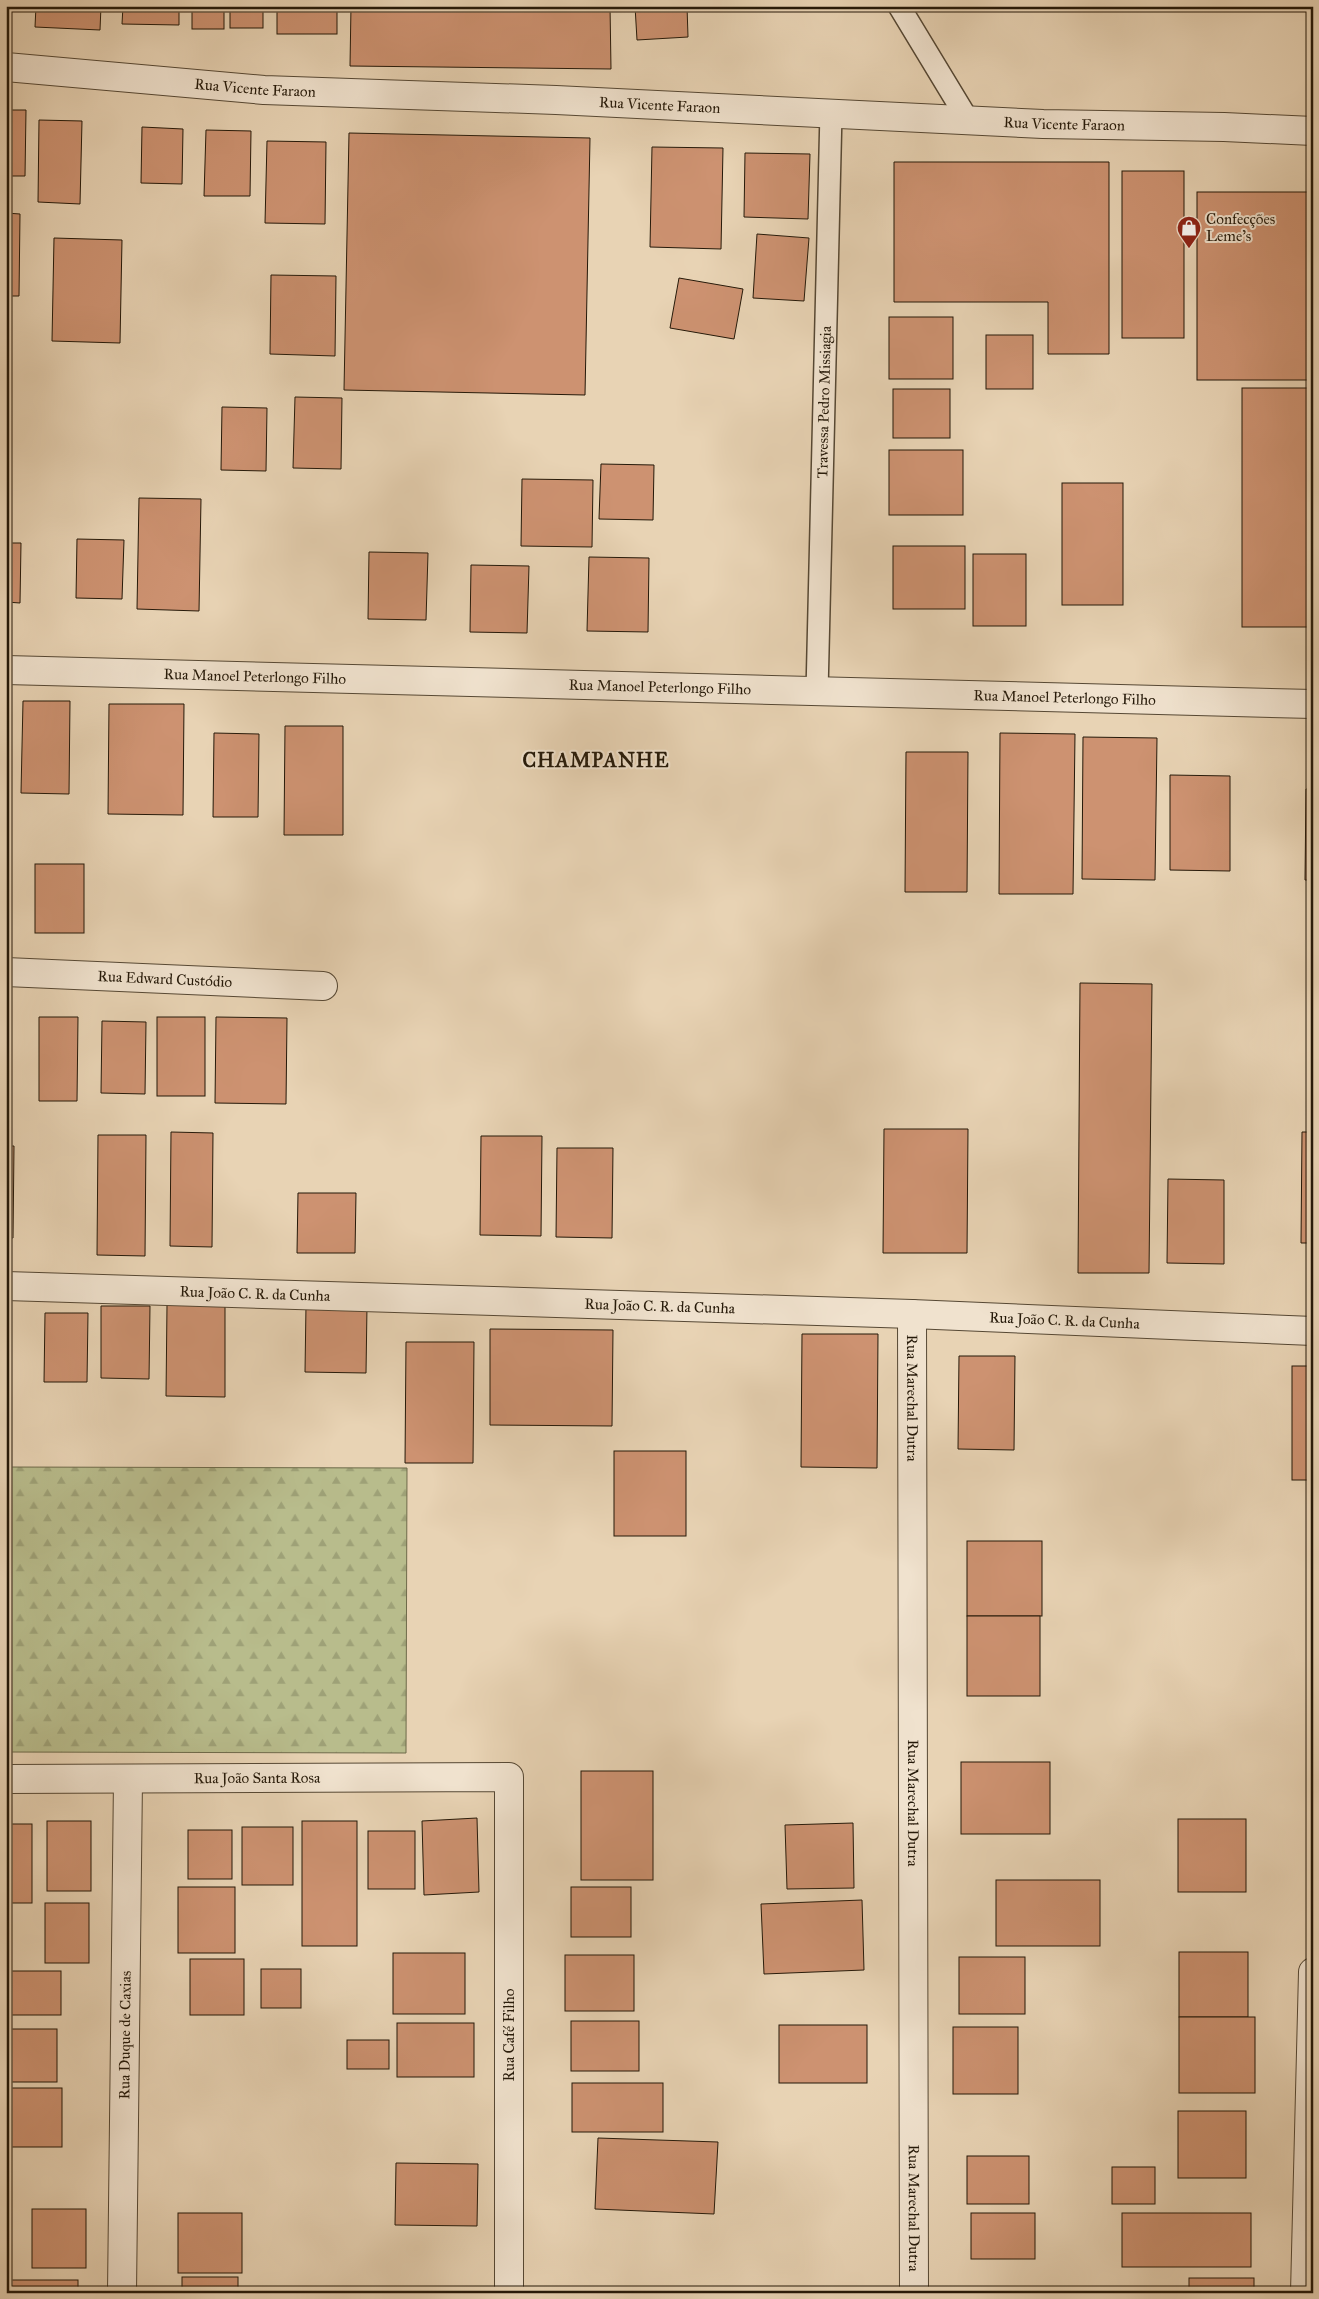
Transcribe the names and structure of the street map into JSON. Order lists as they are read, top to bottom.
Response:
{
  "streets": {
    "street": [
      "Rua Vicente Faraon",
      "Rua Manoel Peterlongo Filho",
      "Rua Edward Custódio",
      "Rua João C. R. da Cunha",
      "Rua Marechal Dutra",
      "Rua João Santa Rosa",
      "Rua Café Filho",
      "Rua Duque de Caxias"
    ],
    "lane": ["Travessa Pedro Missiagia"]
  },
  "crossings": [
    ["Rua Vicente Faraon", "Travessa Pedro Missiagia"],
    ["Travessa Pedro Missiagia", "Rua Manoel Peterlongo Filho"],
    ["Rua João C. R. da Cunha", "Rua Marechal Dutra"],
    ["Rua João Santa Rosa", "Rua Café Filho"],
    ["Rua João Santa Rosa", "Rua Duque de Caxias"]
  ],
  "districts": ["CHAMPANHE"],
  "places": {
    "shop": ["Confecções Leme's"]
  }
}
